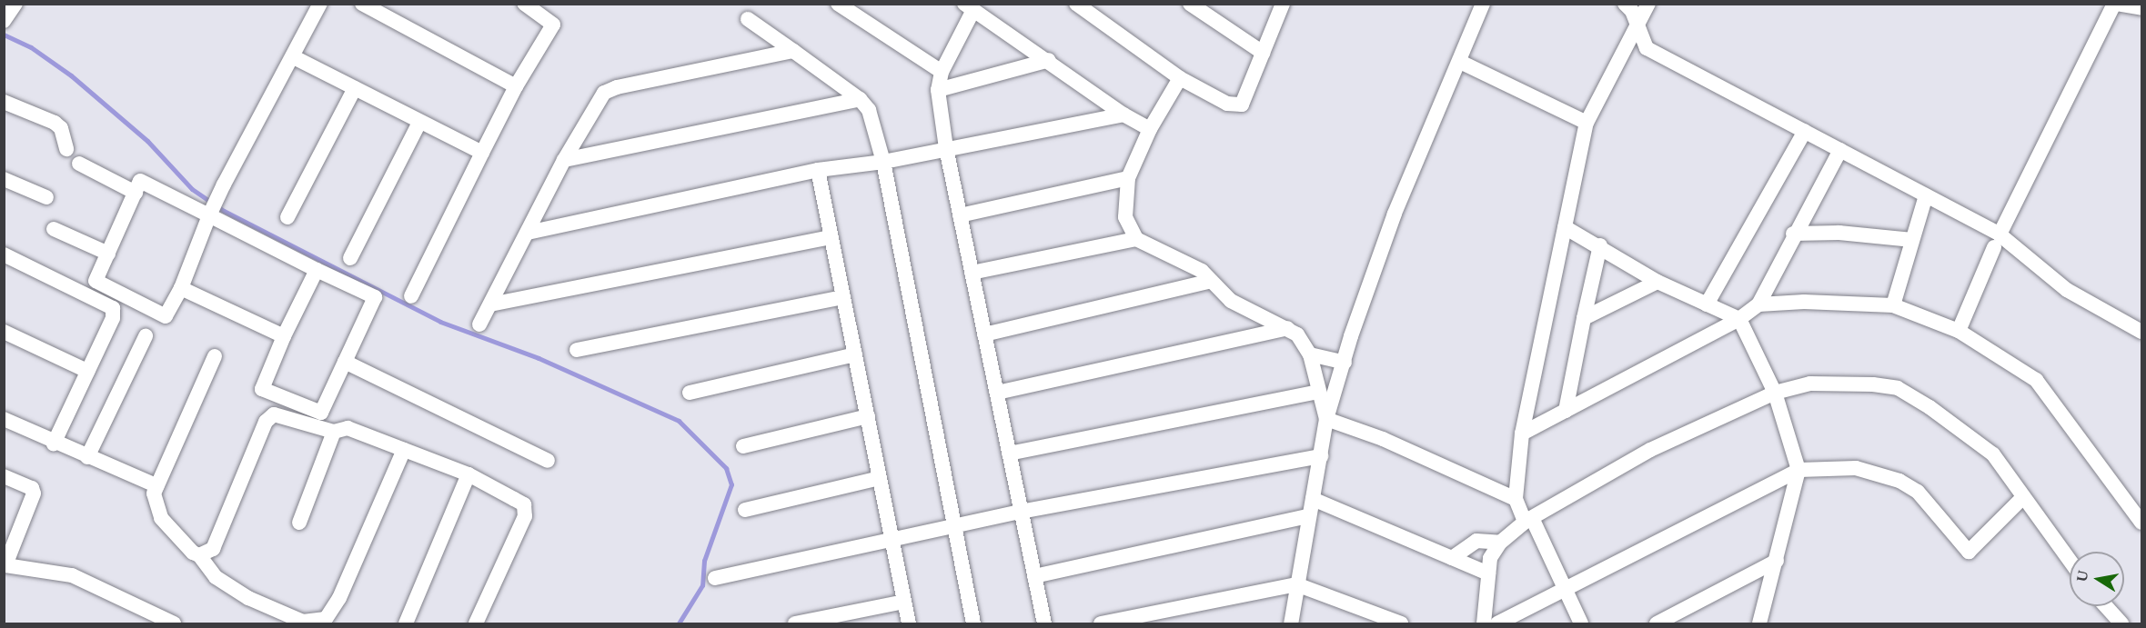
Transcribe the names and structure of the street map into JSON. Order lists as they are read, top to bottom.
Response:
{
  "north": "left"
}
